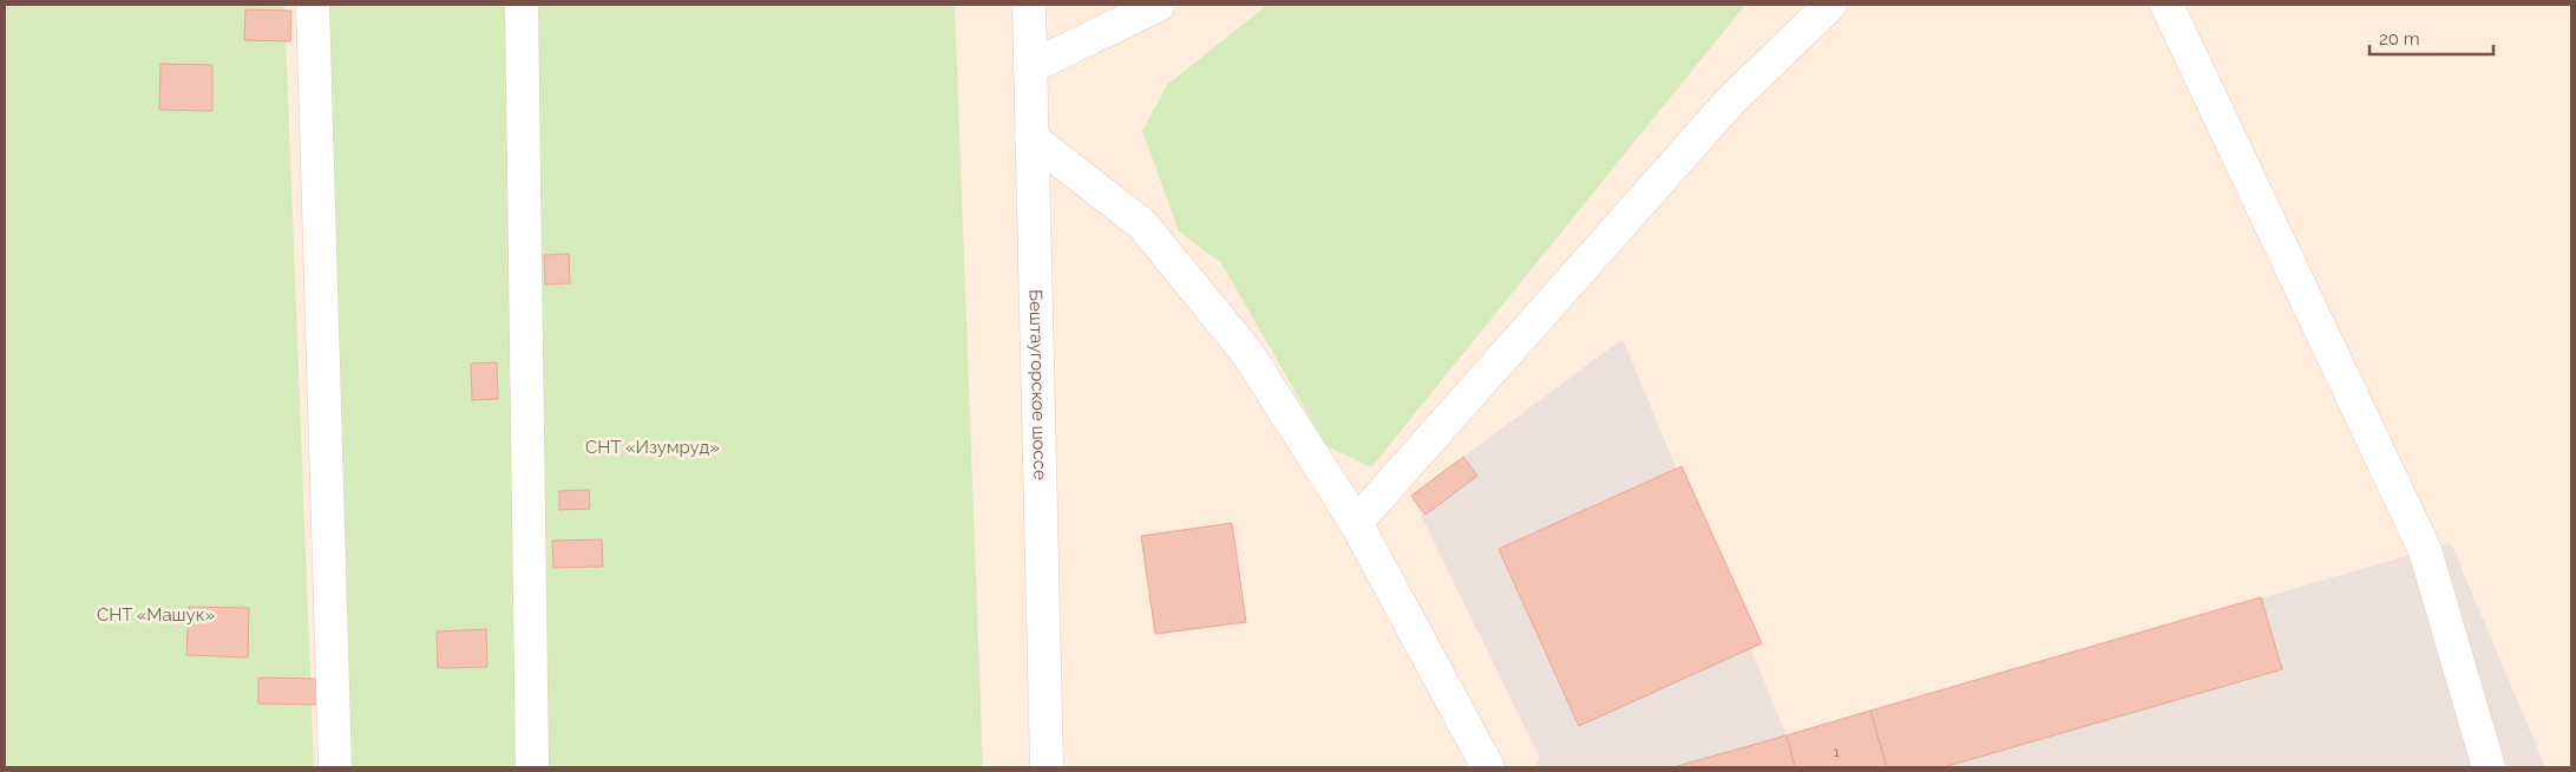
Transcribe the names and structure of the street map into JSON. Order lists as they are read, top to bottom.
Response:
{
  "streets": {
    "street": ["Бештаугорское шоссе"]
  },
  "parks": ["СНТ «Изумруд»", "СНТ «Машук»"],
  "house_numbers": ["1"],
  "scale_bar": "20 m"
}
